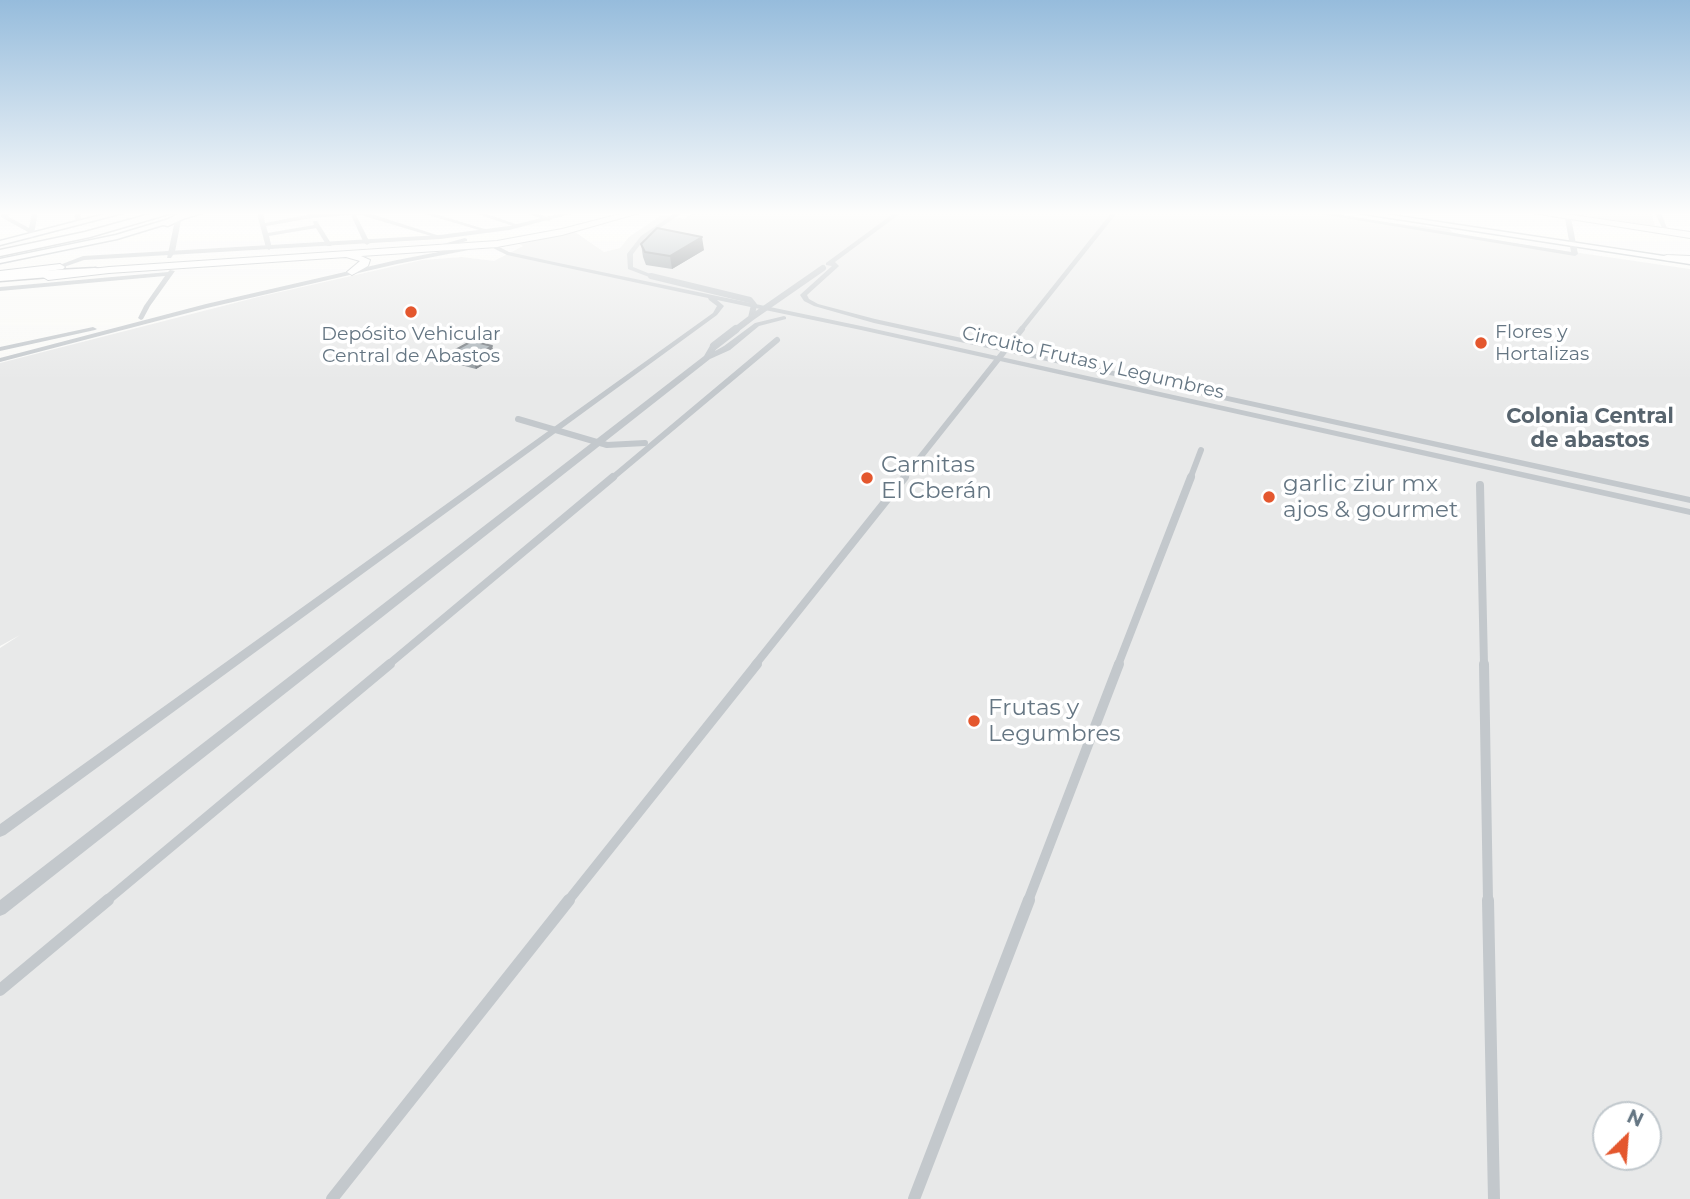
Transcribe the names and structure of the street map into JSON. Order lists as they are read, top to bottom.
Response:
{
  "streets": {
    "street": ["Circuito Frutas y Legumbres"]
  },
  "districts": ["Colonia Central de abastos"],
  "places": [
    "Depósito Vehicular Central de Abastos",
    "Flores y Hortalizas",
    "Carnitas El Cberán",
    "garlic ziur mx ajos & gourmet",
    "Frutas y Legumbres"
  ],
  "north": "top right"
}
